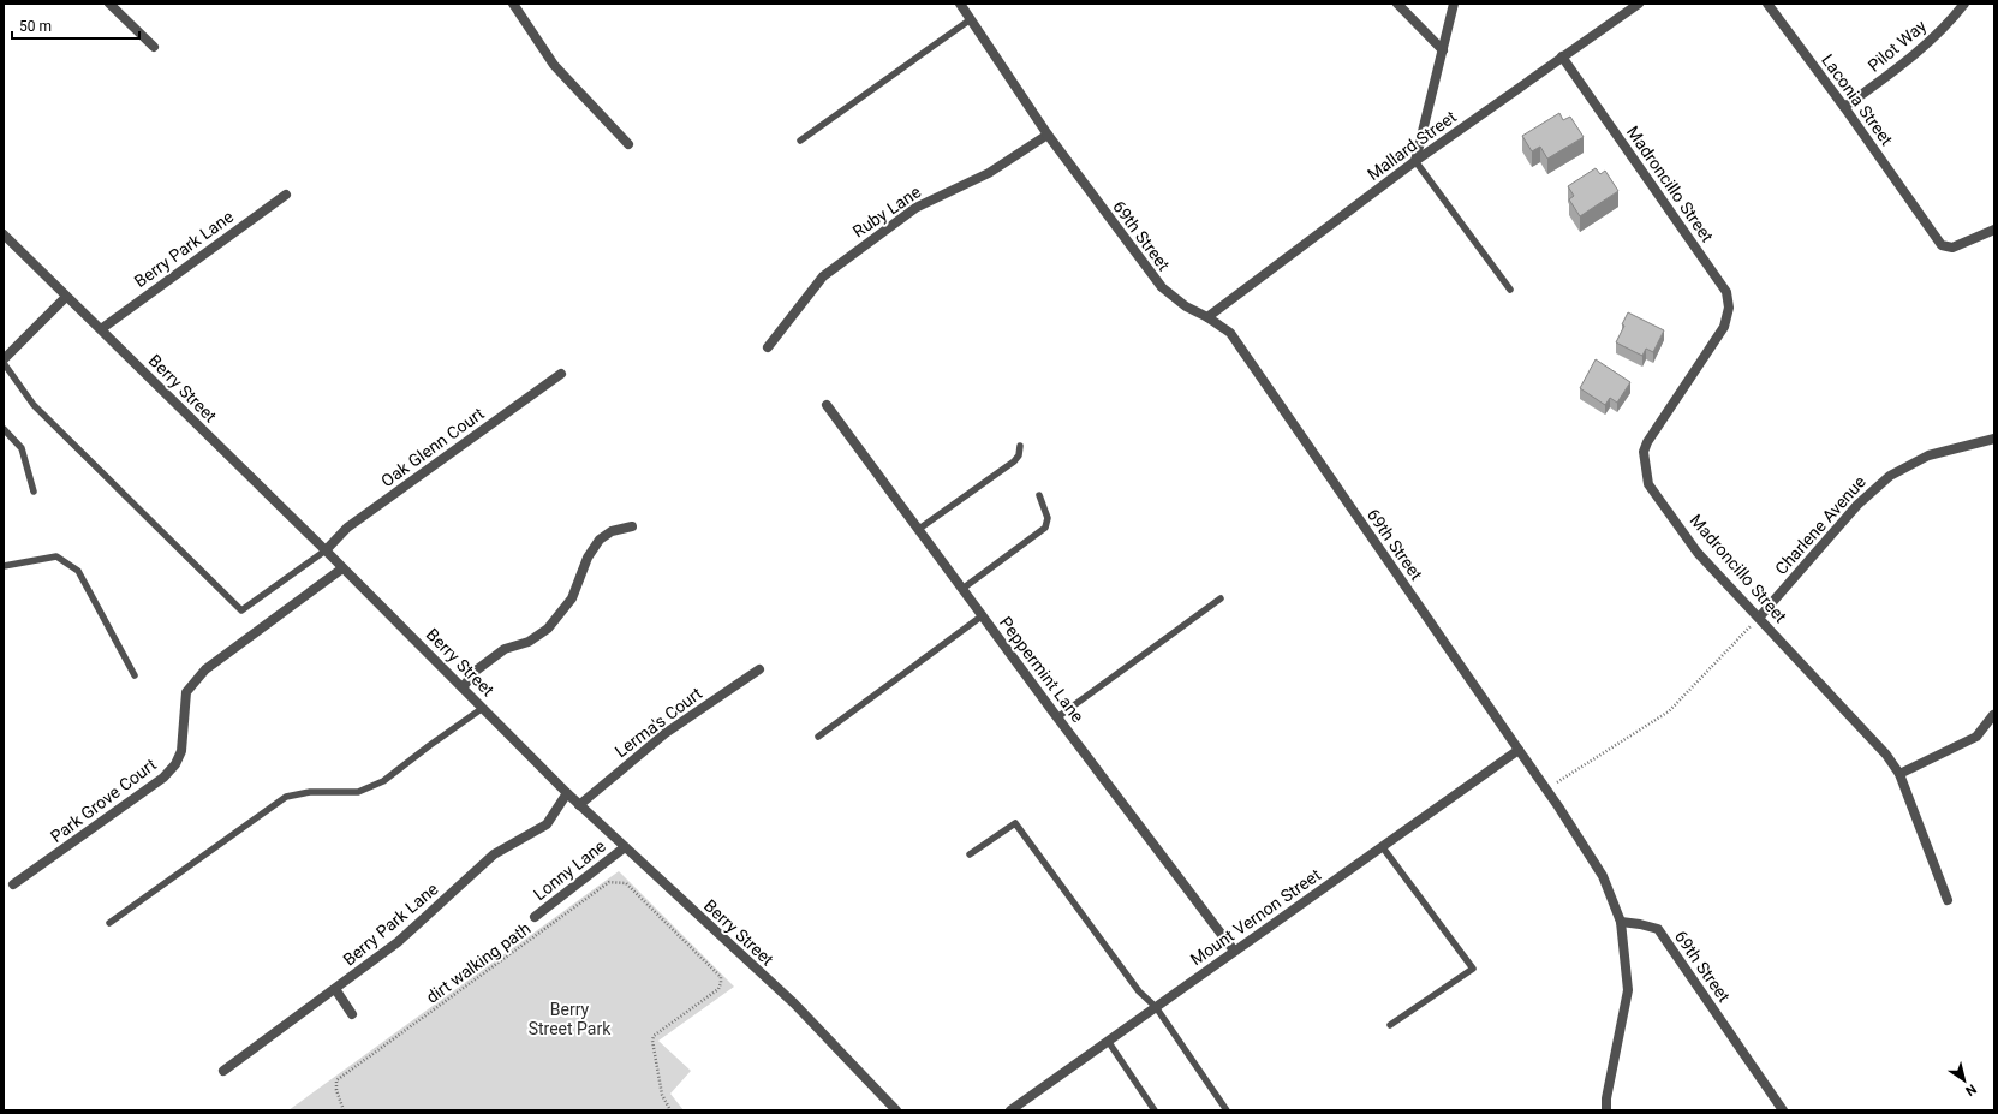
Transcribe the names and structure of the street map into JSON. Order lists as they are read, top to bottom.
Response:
{
  "streets": {
    "street": [
      "Pilot Way",
      "Laconia Street",
      "Mallard Street",
      "Madroncillo Street",
      "Ruby Lane",
      "69th Street",
      "Berry Park Lane",
      "Berry Street",
      "Oak Glenn Court",
      "Charlene Avenue",
      "Peppermint Lane",
      "Lerma's Court",
      "Park Grove Court",
      "Lonny Lane",
      "Mount Vernon Street"
    ],
    "path": ["dirt walking path"]
  },
  "crossings": [
    ["Pilot Way", "Laconia Street"],
    ["Mallard Street", "Madroncillo Street"],
    ["Mallard Street", "69th Street"],
    ["Madroncillo Street", "Charlene Avenue"],
    ["Ruby Lane", "69th Street"],
    ["69th Street", "Mount Vernon Street"],
    ["Berry Park Lane", "Berry Street"],
    ["Berry Street", "Oak Glenn Court"],
    ["Berry Street", "Lerma's Court"],
    ["Berry Street", "Park Grove Court"],
    ["Berry Street", "Lonny Lane"],
    ["Peppermint Lane", "Mount Vernon Street"]
  ],
  "parks": ["Berry Street Park"],
  "scale_bar": "50 m",
  "north": "bottom right"
}
